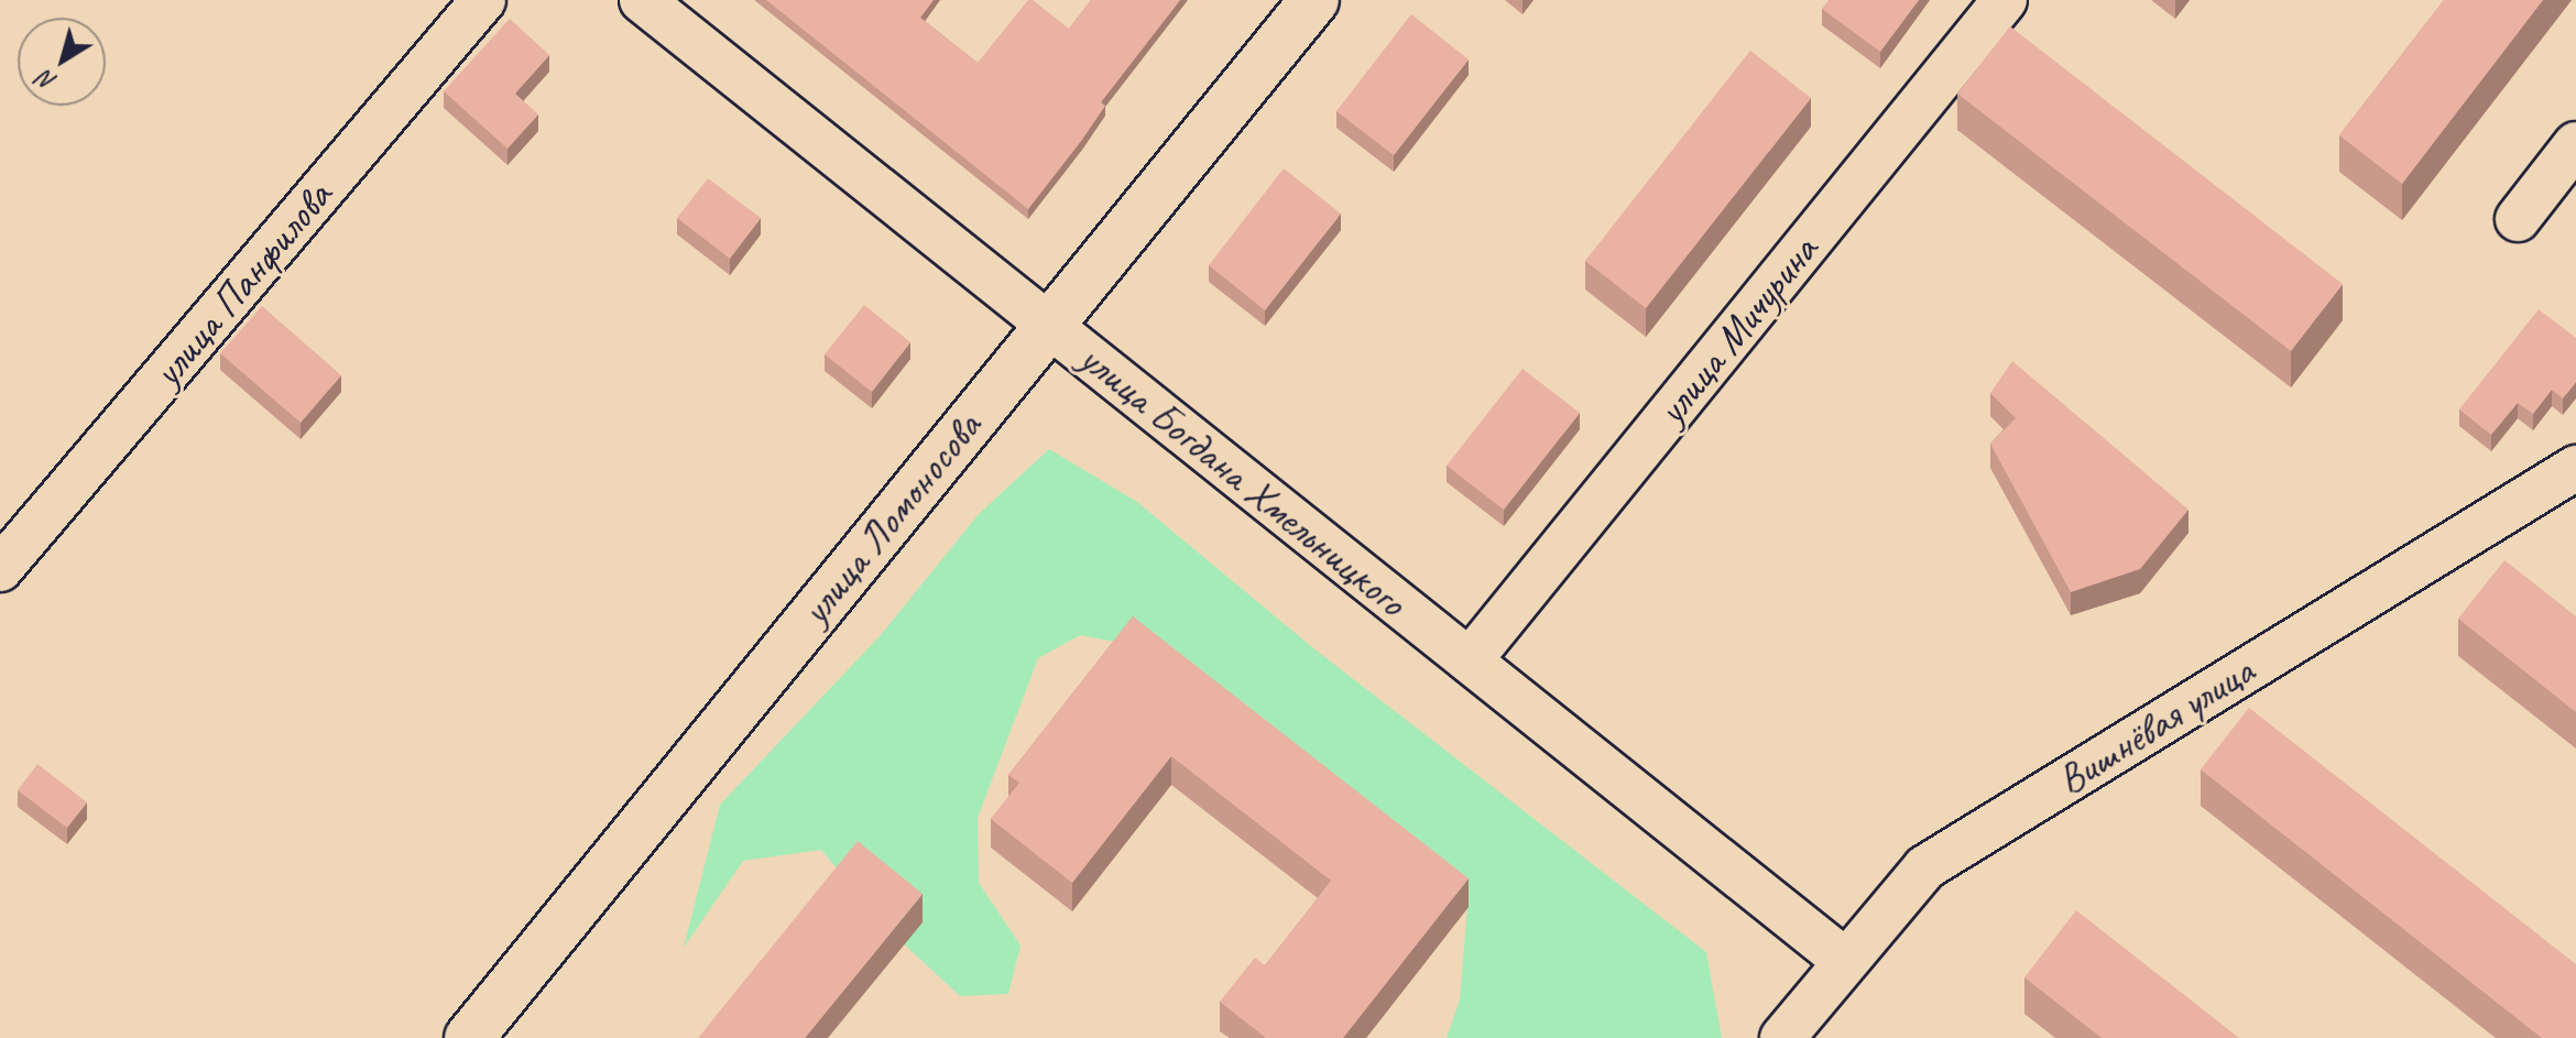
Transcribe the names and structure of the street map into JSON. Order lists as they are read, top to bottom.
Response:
{
  "streets": {
    "street": [
      "улица Панфилова",
      "улица Мичурина",
      "улица Богдана Хмельницкого",
      "улица Ломоносова",
      "Вишнёвая улица"
    ]
  },
  "crossings": [
    ["улица Мичурина", "улица Богдана Хмельницкого"],
    ["улица Богдана Хмельницкого", "улица Ломоносова"],
    ["улица Богдана Хмельницкого", "Вишнёвая улица"]
  ],
  "north": "bottom left"
}
